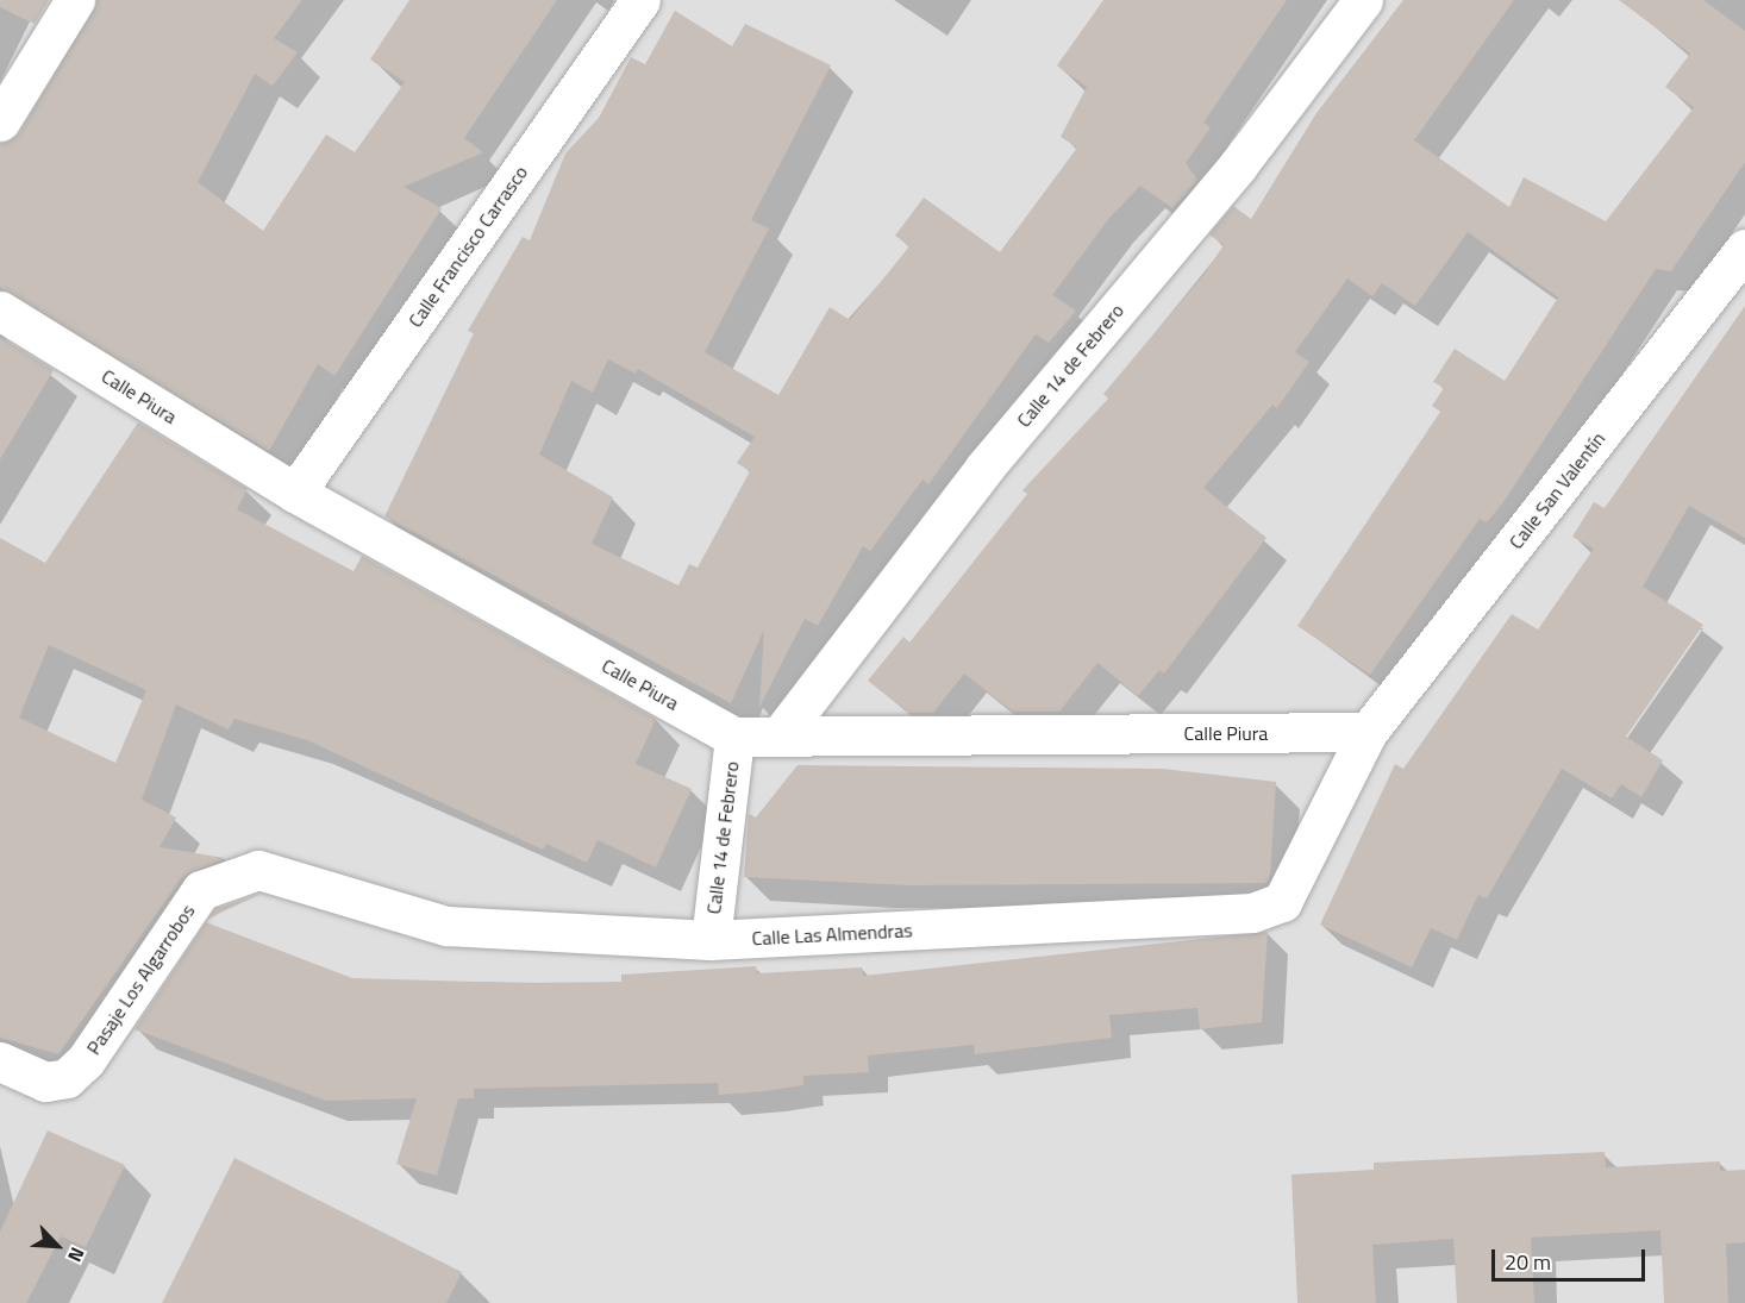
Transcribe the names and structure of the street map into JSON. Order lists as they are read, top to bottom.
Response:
{
  "streets": {
    "street": [
      "Calle Francisco Carrasco",
      "Calle 14 de Febrero",
      "Calle Piura",
      "Calle San Valentín",
      "Calle Las Almendras",
      "Pasaje Los Algarrobos"
    ]
  },
  "crossings": [
    ["Calle Francisco Carrasco", "Calle Piura"],
    ["Calle 14 de Febrero", "Calle Piura"],
    ["Calle 14 de Febrero", "Calle Las Almendras"],
    ["Calle Piura", "Calle San Valentín"],
    ["Calle Piura", "Calle Las Almendras"],
    ["Calle San Valentín", "Calle Las Almendras"],
    ["Calle Las Almendras", "Pasaje Los Algarrobos"]
  ],
  "scale_bar": "20 m",
  "north": "bottom right"
}
